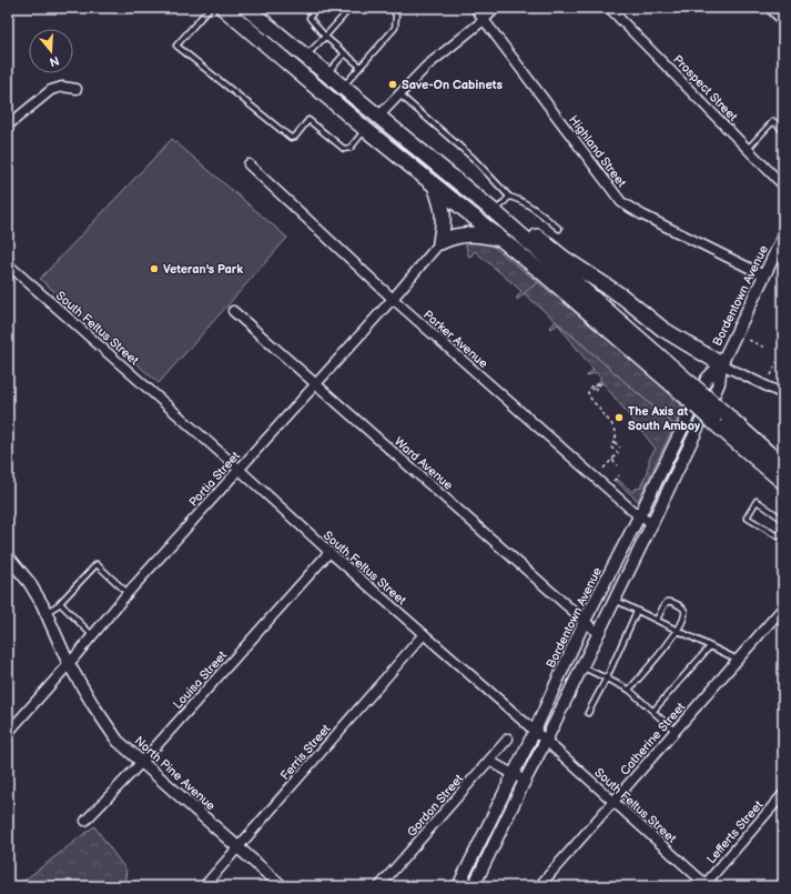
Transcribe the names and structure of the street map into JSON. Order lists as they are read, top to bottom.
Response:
{
  "streets": {
    "street": [
      "Prospect Street",
      "Highland Street",
      "Bordentown Avenue",
      "South Feltus Street",
      "Parker Avenue",
      "Ward Avenue",
      "Portia Street",
      "Louisa Street",
      "Catherine Street",
      "Ferris Street",
      "North Pine Avenue",
      "Gordon Street",
      "Lefferts Street"
    ]
  },
  "crossings": [
    ["Highland Street", "Bordentown Avenue"],
    ["Bordentown Avenue", "South Feltus Street"],
    ["Bordentown Avenue", "Parker Avenue"],
    ["Bordentown Avenue", "Ward Avenue"],
    ["South Feltus Street", "Portia Street"],
    ["South Feltus Street", "Louisa Street"],
    ["South Feltus Street", "Catherine Street"],
    ["South Feltus Street", "Ferris Street"],
    ["South Feltus Street", "Lefferts Street"],
    ["Parker Avenue", "Portia Street"],
    ["Ward Avenue", "Portia Street"],
    ["Portia Street", "North Pine Avenue"],
    ["Louisa Street", "North Pine Avenue"],
    ["Ferris Street", "North Pine Avenue"]
  ],
  "places": ["Save-On Cabinets", "Veteran's Park", "The Axis at South Amboy"],
  "north": "bottom"
}
